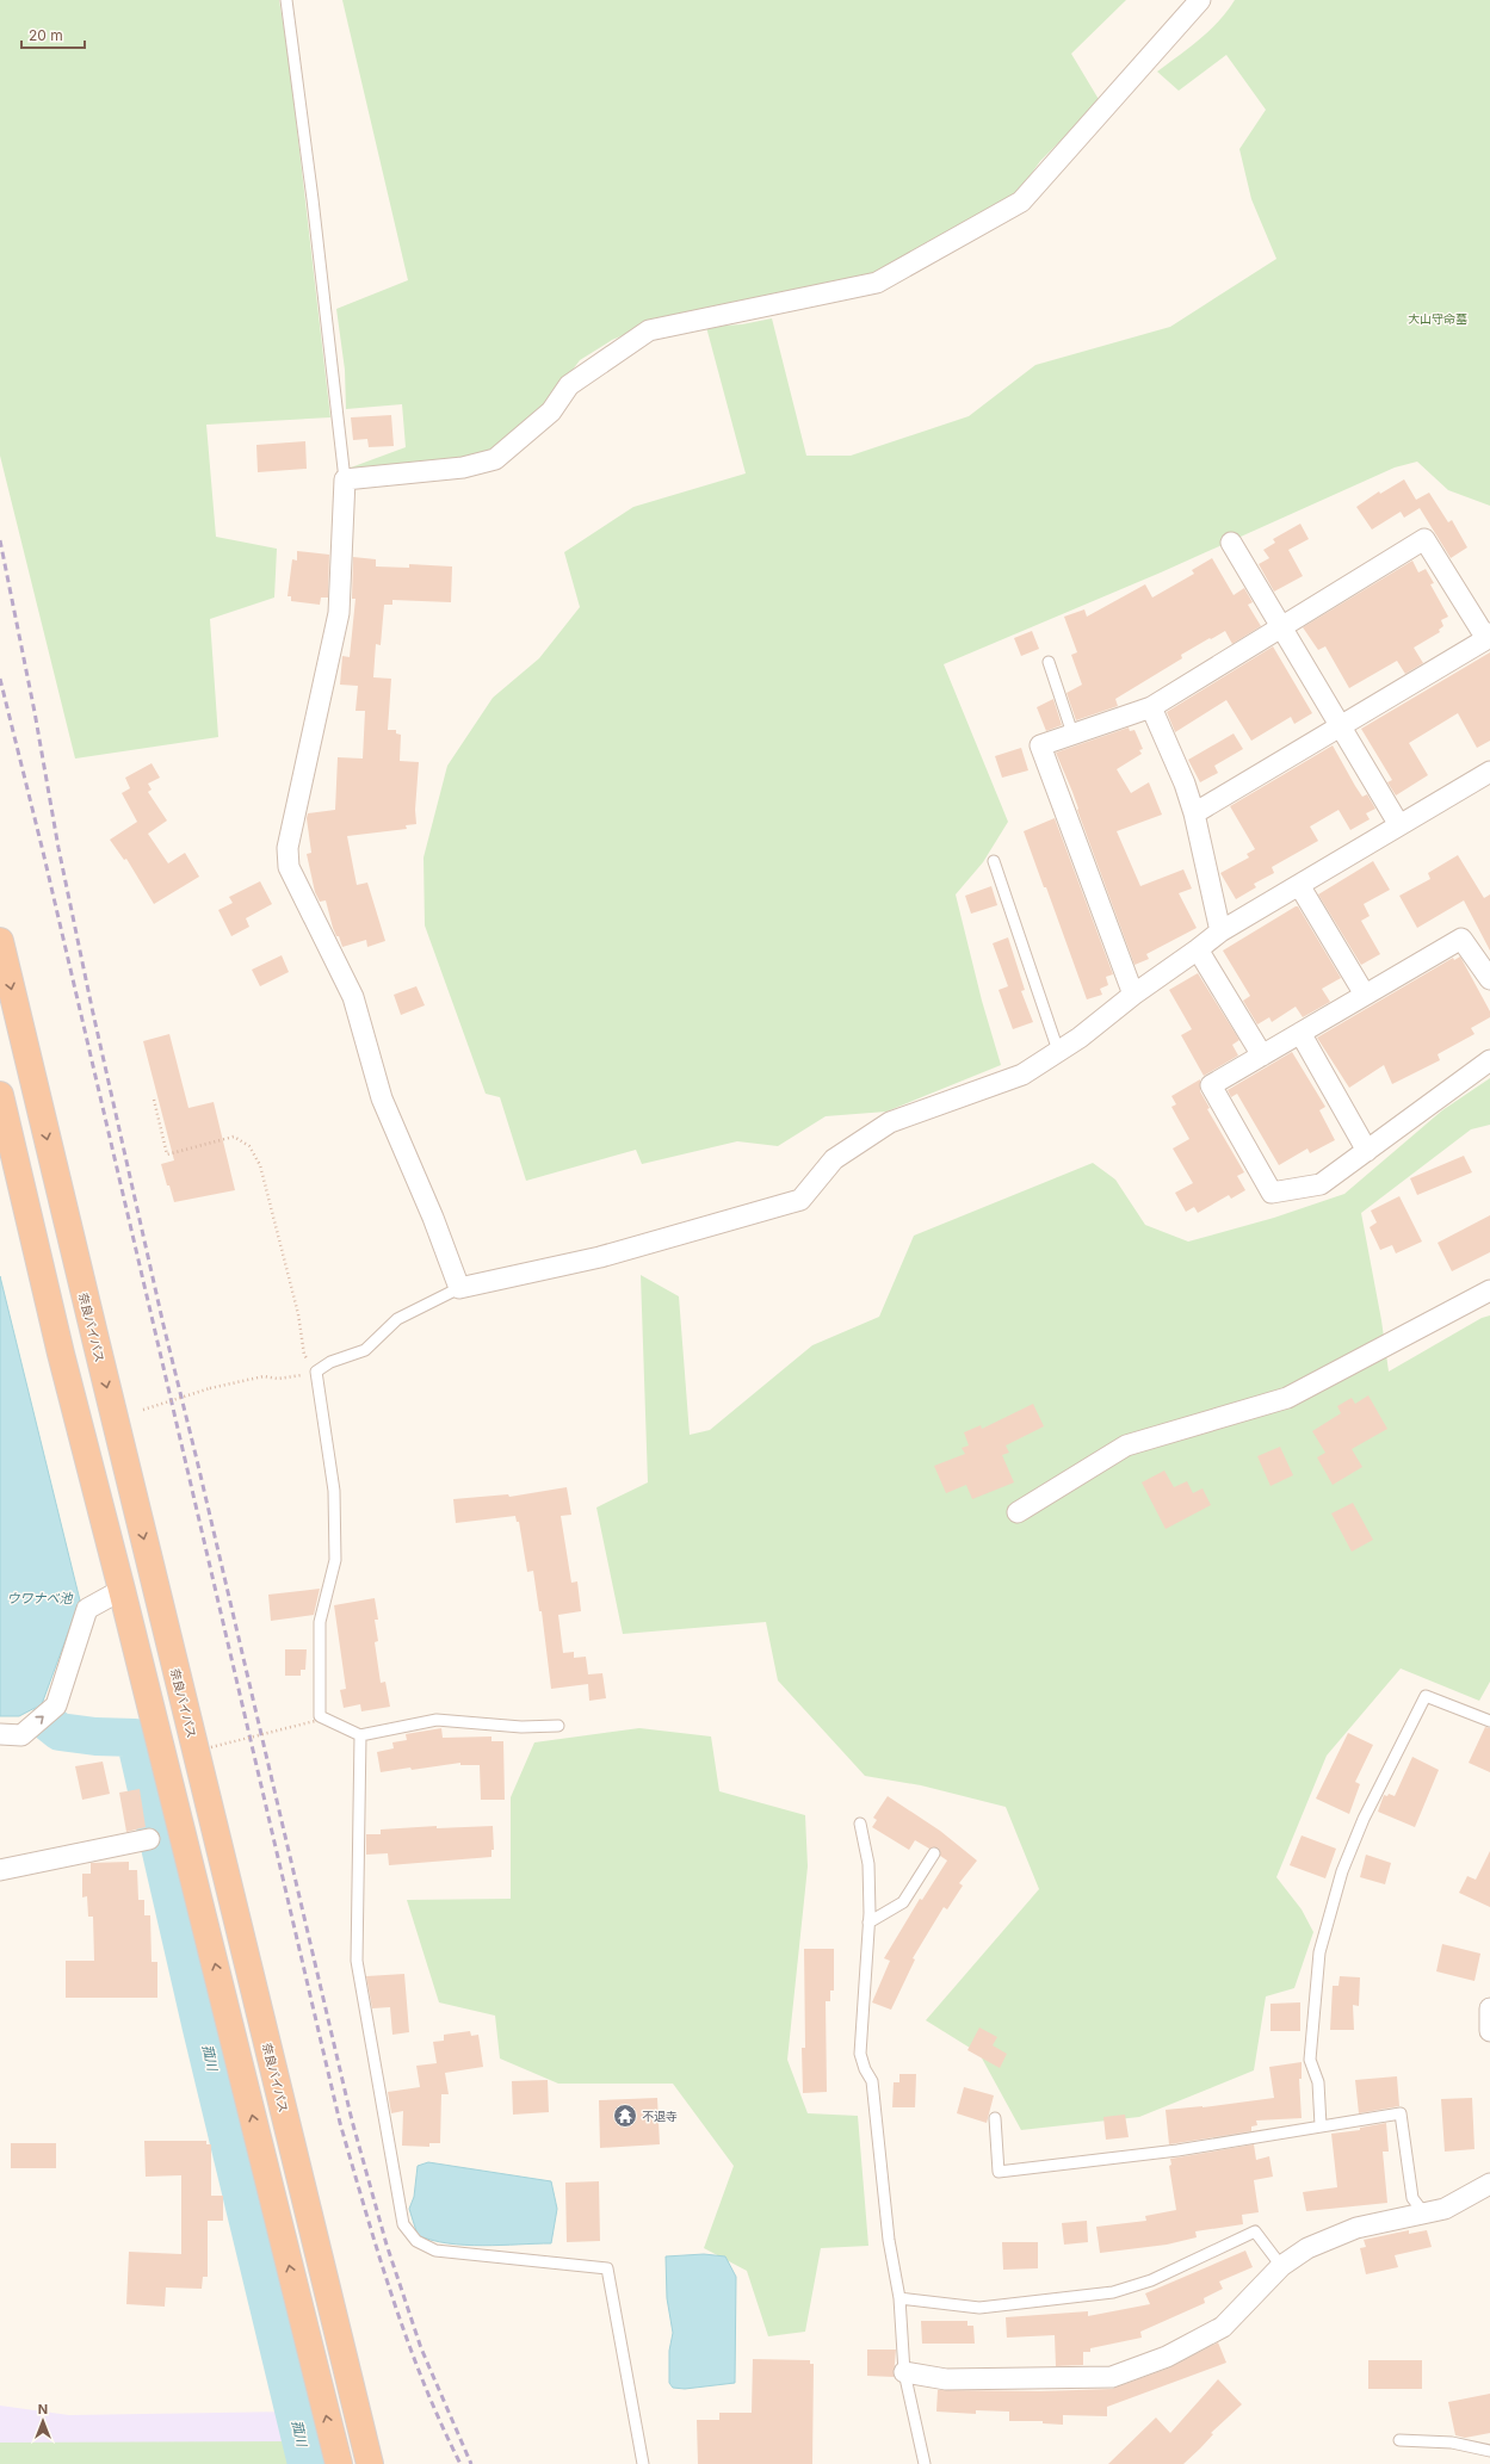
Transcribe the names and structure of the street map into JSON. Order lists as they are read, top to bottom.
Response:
{
  "streets": {
    "highway": ["奈良バイパス"]
  },
  "water": ["ウワナベ池", "菰川"],
  "parks": ["大山守命墓"],
  "places": {
    "temple": ["不退寺"]
  },
  "scale_bar": "20 m",
  "north": "top"
}
